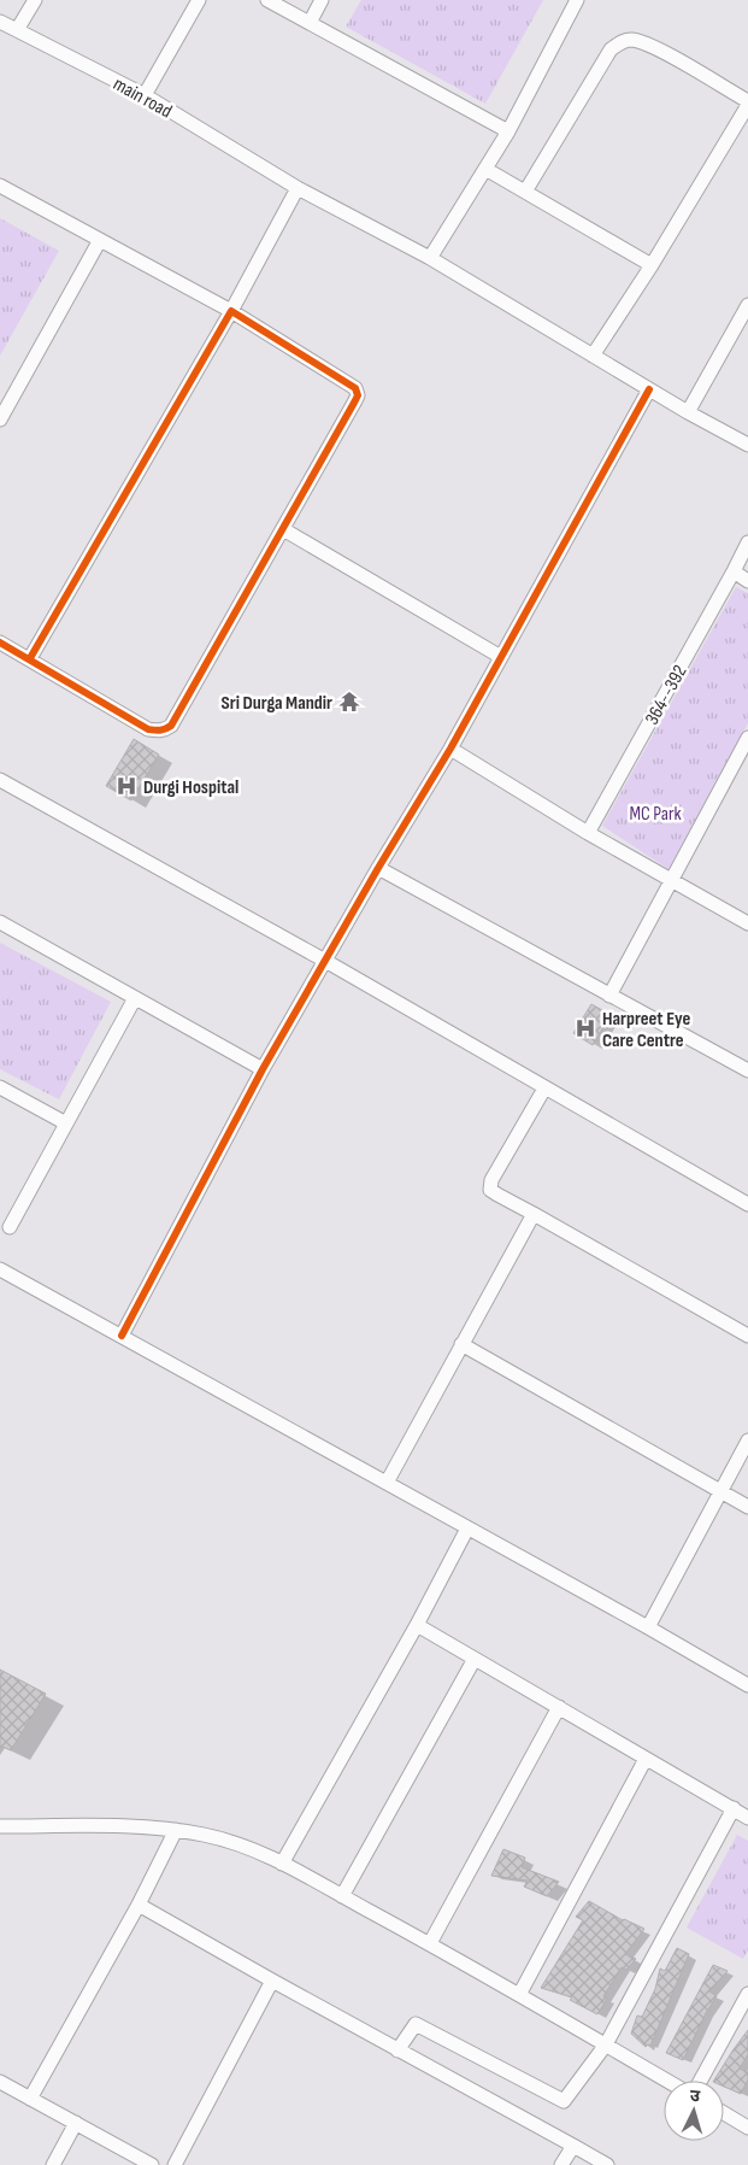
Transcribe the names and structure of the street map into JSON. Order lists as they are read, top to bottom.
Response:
{
  "streets": {
    "street": ["main road", "364--392"]
  },
  "parks": ["MC Park"],
  "places": {
    "temple": ["Sri Durga Mandir"],
    "hospital": ["Durgi Hospital", "Harpreet Eye Care Centre"]
  },
  "north": "top"
}
